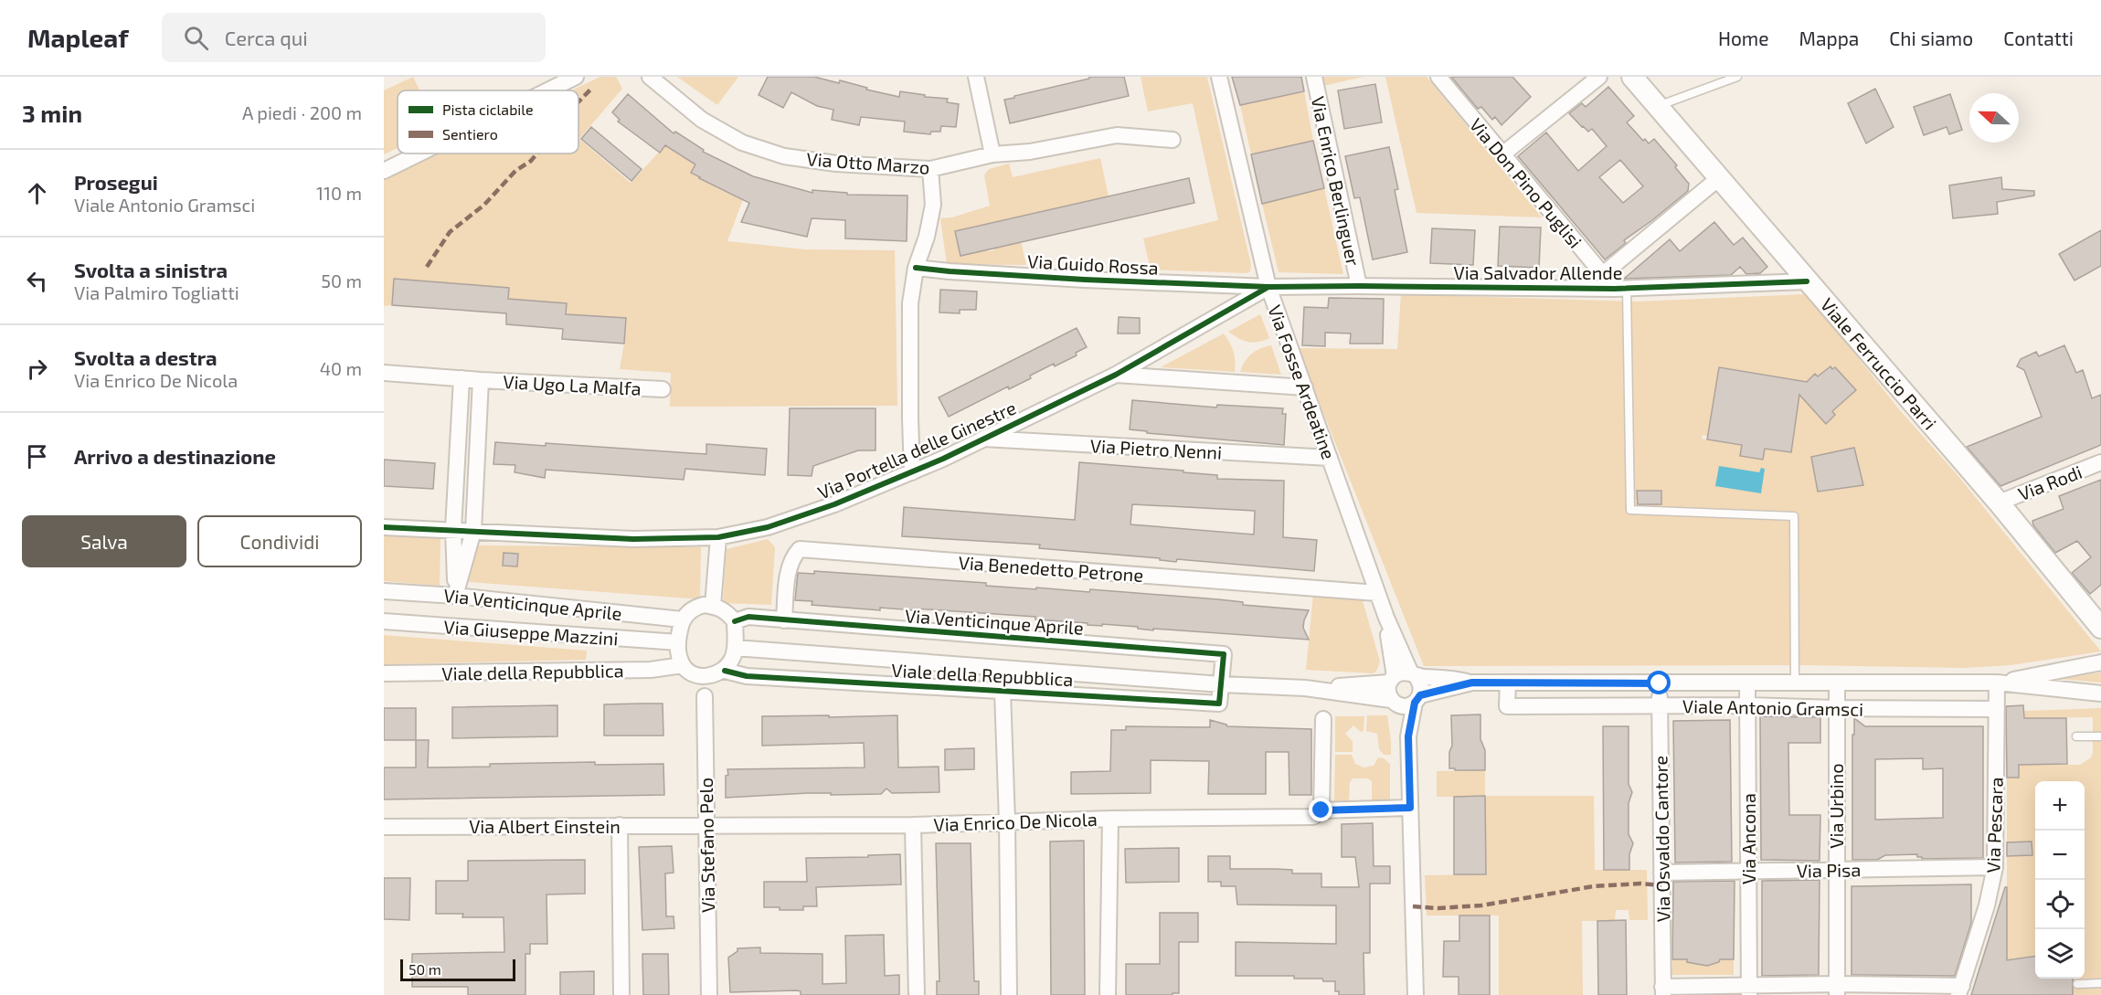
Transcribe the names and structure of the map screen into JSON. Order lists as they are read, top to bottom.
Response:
{
  "streets": {
    "street": [
      "Via Otto Marzo",
      "Via Enrico Berlinguer",
      "Via Don Pino Puglisi",
      "Via Guido Rossa",
      "Via Salvador Allende",
      "Viale Ferruccio Parri",
      "Via Fosse Ardeatine",
      "Via Ugo La Malfa",
      "Via Pietro Nenni",
      "Via Portella delle Ginestre",
      "Via Rodi",
      "Via Benedetto Petrone",
      "Via Venticinque Aprile",
      "Via Giuseppe Mazzini",
      "Viale della Repubblica",
      "Viale Antonio Gramsci",
      "Via Urbino",
      "Via Enrico De Nicola",
      "Via Pescara",
      "Via Albert Einstein",
      "Via Osvaldo Cantore",
      "Via Ancona",
      "Via Stefano Pelo",
      "Via Pisa"
    ]
  },
  "crossings": [
    ["Via Enrico Berlinguer", "Via Salvador Allende"],
    ["Via Don Pino Puglisi", "Via Salvador Allende"],
    ["Via Guido Rossa", "Via Salvador Allende"],
    ["Via Guido Rossa", "Via Fosse Ardeatine"],
    ["Via Guido Rossa", "Via Portella delle Ginestre"],
    ["Via Salvador Allende", "Viale Ferruccio Parri"],
    ["Via Salvador Allende", "Via Fosse Ardeatine"],
    ["Via Salvador Allende", "Via Portella delle Ginestre"],
    ["Viale Ferruccio Parri", "Via Rodi"],
    ["Via Fosse Ardeatine", "Via Pietro Nenni"],
    ["Via Fosse Ardeatine", "Via Portella delle Ginestre"],
    ["Via Fosse Ardeatine", "Via Benedetto Petrone"],
    ["Via Ugo La Malfa", "Via Portella delle Ginestre"],
    ["Via Ugo La Malfa", "Via Venticinque Aprile"],
    ["Via Pietro Nenni", "Via Portella delle Ginestre"],
    ["Via Benedetto Petrone", "Via Venticinque Aprile"],
    ["Via Venticinque Aprile", "Via Giuseppe Mazzini"],
    ["Via Venticinque Aprile", "Viale della Repubblica"],
    ["Via Venticinque Aprile", "Via Stefano Pelo"],
    ["Via Giuseppe Mazzini", "Viale della Repubblica"],
    ["Via Giuseppe Mazzini", "Via Stefano Pelo"],
    ["Viale della Repubblica", "Via Stefano Pelo"],
    ["Viale Antonio Gramsci", "Via Urbino"],
    ["Viale Antonio Gramsci", "Via Pescara"],
    ["Viale Antonio Gramsci", "Via Osvaldo Cantore"],
    ["Viale Antonio Gramsci", "Via Ancona"],
    ["Via Urbino", "Via Pisa"],
    ["Via Enrico De Nicola", "Via Albert Einstein"],
    ["Via Enrico De Nicola", "Via Stefano Pelo"],
    ["Via Pescara", "Via Pisa"],
    ["Via Albert Einstein", "Via Stefano Pelo"],
    ["Via Osvaldo Cantore", "Via Pisa"],
    ["Via Ancona", "Via Pisa"]
  ],
  "legend": ["Pista ciclabile", "Sentiero"],
  "scale_bar": "50 m",
  "north": "left",
  "page": {
    "header": "Mapleaf",
    "search": "Cerca qui",
    "nav": [
      "Home",
      "Mappa",
      "Chi siamo",
      "Contatti"
    ],
    "heading": ["3 min", "A piedi · 200 m"],
    "list": [
      ["Prosegui", "Viale Antonio Gramsci", "110 m"],
      ["Svolta a sinistra", "Via Palmiro Togliatti", "50 m"],
      ["Svolta a destra", "Via Enrico De Nicola", "40 m"],
      "Arrivo a destinazione"
    ],
    "buttons": ["Salva", "Condividi"],
    "map_buttons": ["+", "−"],
    "scale": "50 m"
  }
}
